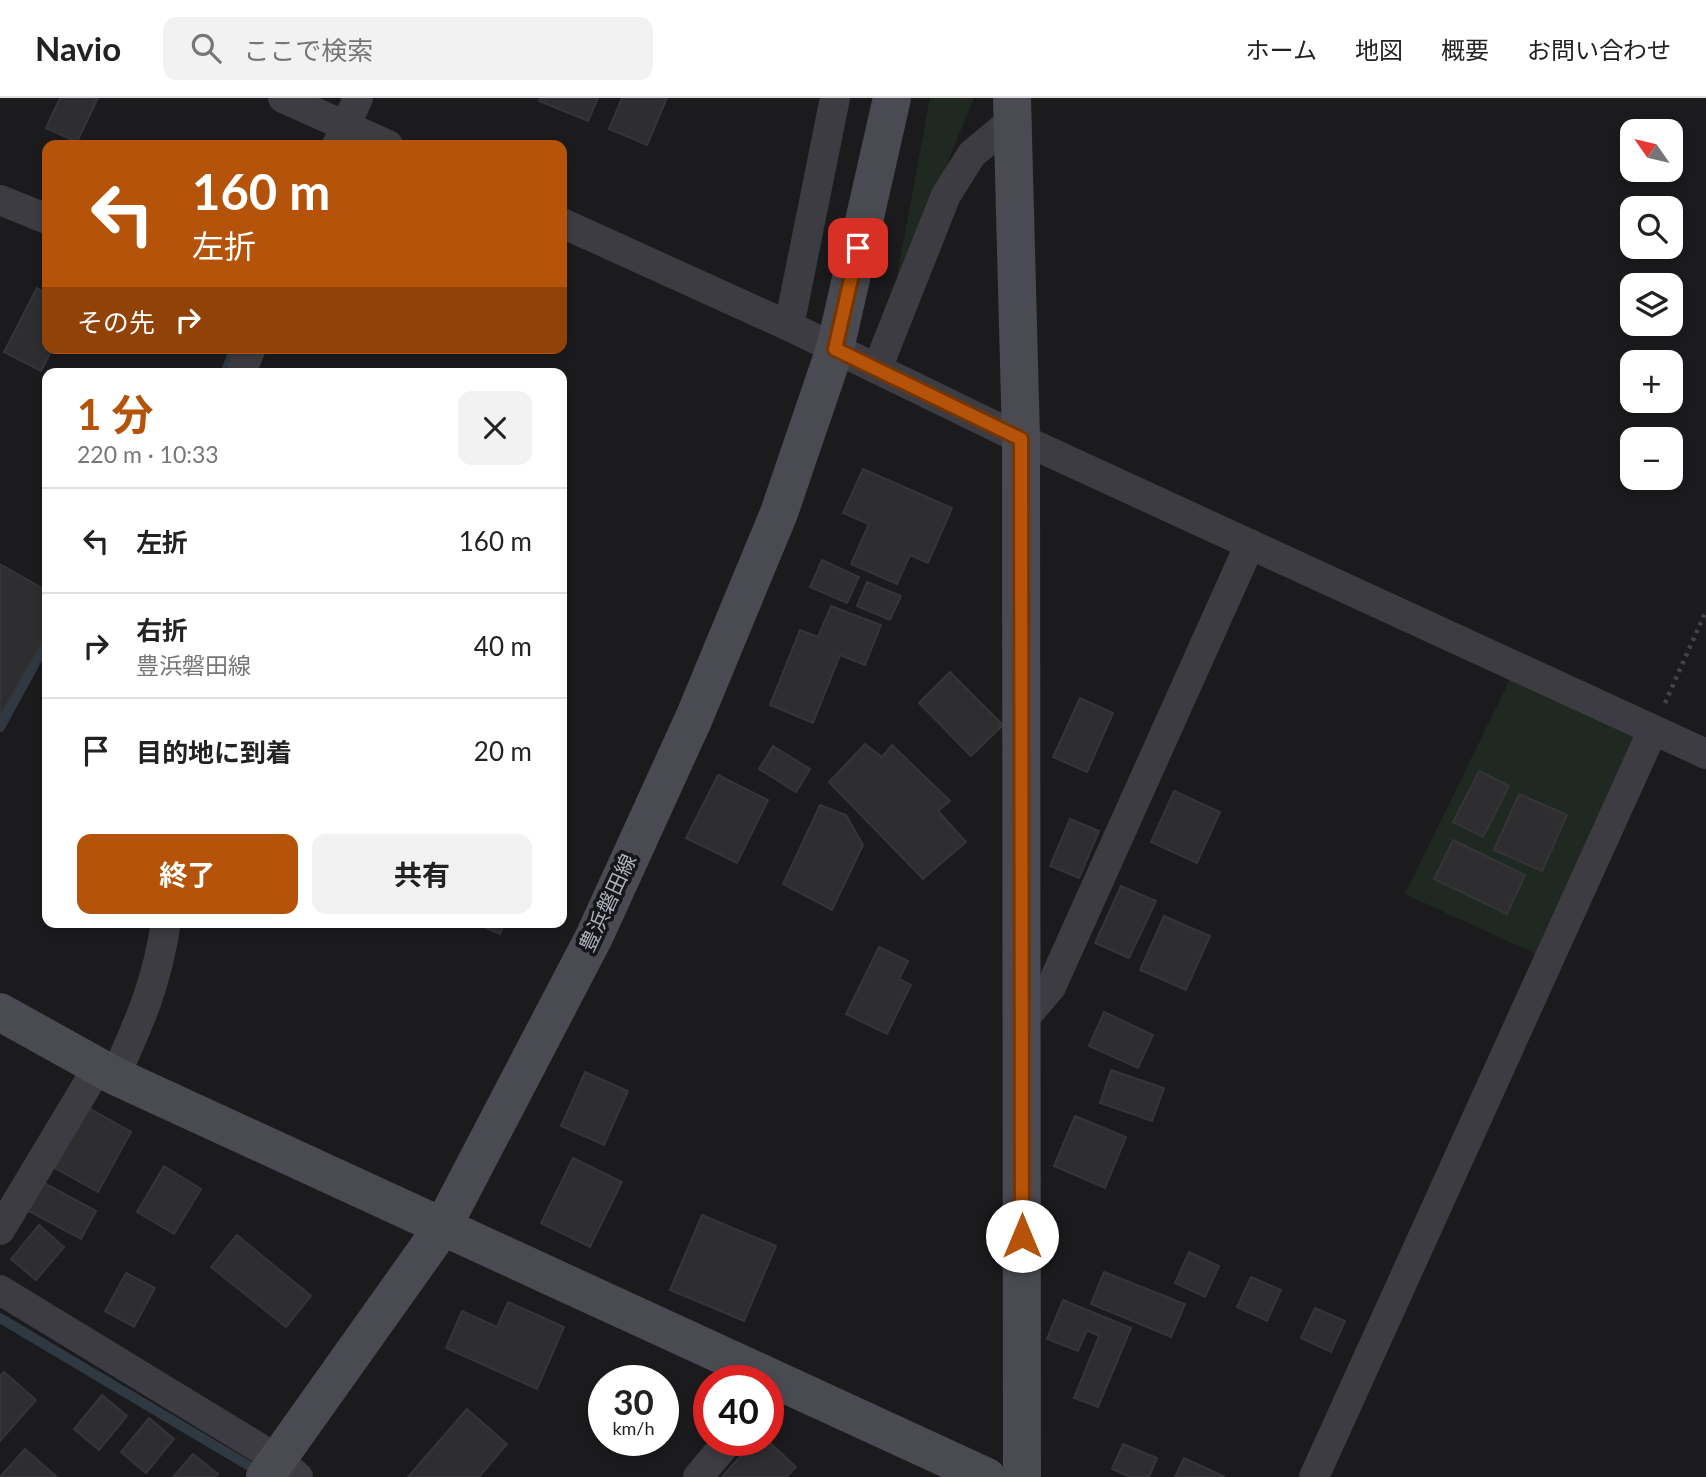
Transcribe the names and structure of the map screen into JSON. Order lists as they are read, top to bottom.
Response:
{
  "streets": {
    "street": ["豊浜磐田線"]
  },
  "north": "top left",
  "page": {
    "header": "Navio",
    "search": "ここで検索",
    "nav": [
      "ホーム",
      "地図",
      "概要",
      "お問い合わせ"
    ],
    "map_buttons": ["+", "−"],
    "turn": ["160 m", "左折"],
    "then": "その先",
    "heading": ["1 分", "220 m · 10:33"],
    "list": [
      {
        "name": "左折",
        "value": "160 m"
      },
      {
        "name": "右折",
        "note": "豊浜磐田線",
        "value": "40 m"
      },
      {
        "name": "目的地に到着",
        "value": "20 m"
      }
    ],
    "buttons": ["終了", "共有"],
    "speed": "30 km/h",
    "limit": "40"
  }
}
